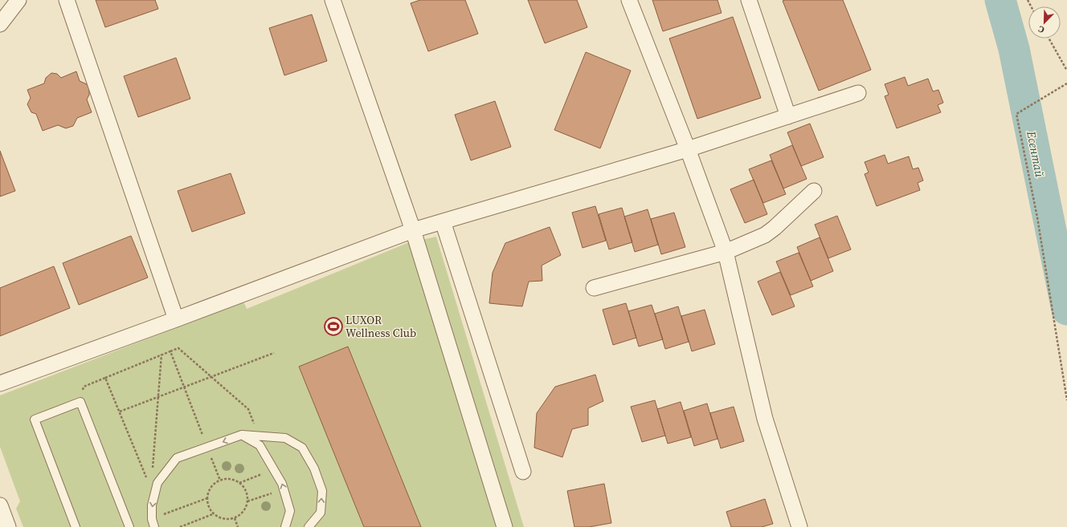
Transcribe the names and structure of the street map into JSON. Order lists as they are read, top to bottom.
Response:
{
  "water": ["Есентай"],
  "places": {
    "sports": ["LUXOR Wellness Club"]
  },
  "north": "bottom left"
}
